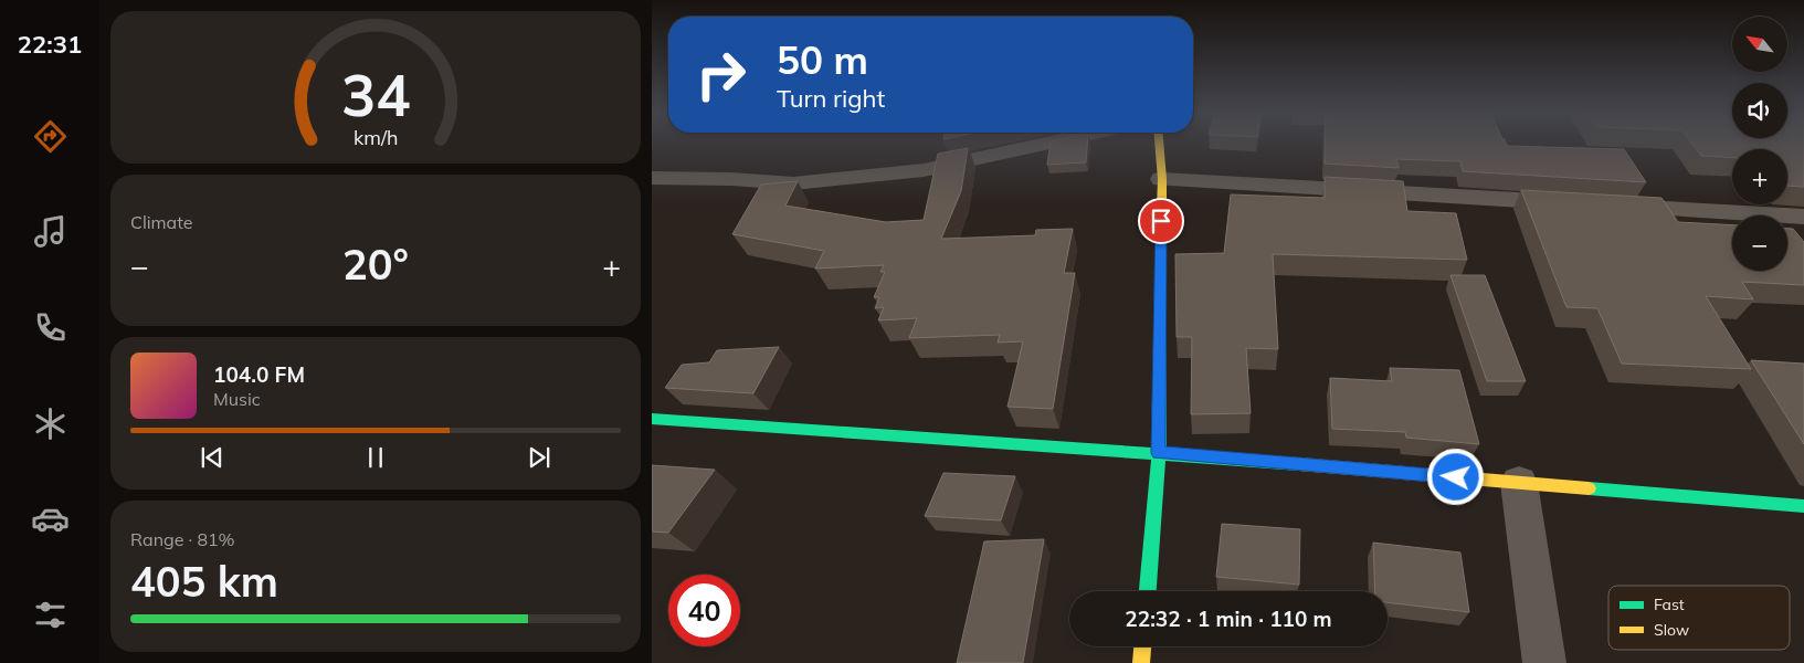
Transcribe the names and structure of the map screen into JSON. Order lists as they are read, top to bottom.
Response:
{
  "legend": ["Fast", "Slow"],
  "north": "top left",
  "page": {
    "tabs": "22:31",
    "map_buttons": ["+", "−"],
    "turn": ["50 m", "Turn right"],
    "tile": [
      "Climate",
      ["Range · 81%", "405 km"]
    ],
    "heat": ["−", "20°", "+"],
    "song": ["104.0 FM", "Music"],
    "limit": "40",
    "trip": "22:32 · 1 min · 110 m",
    "gauge": ["34", "km/h"]
  }
}
